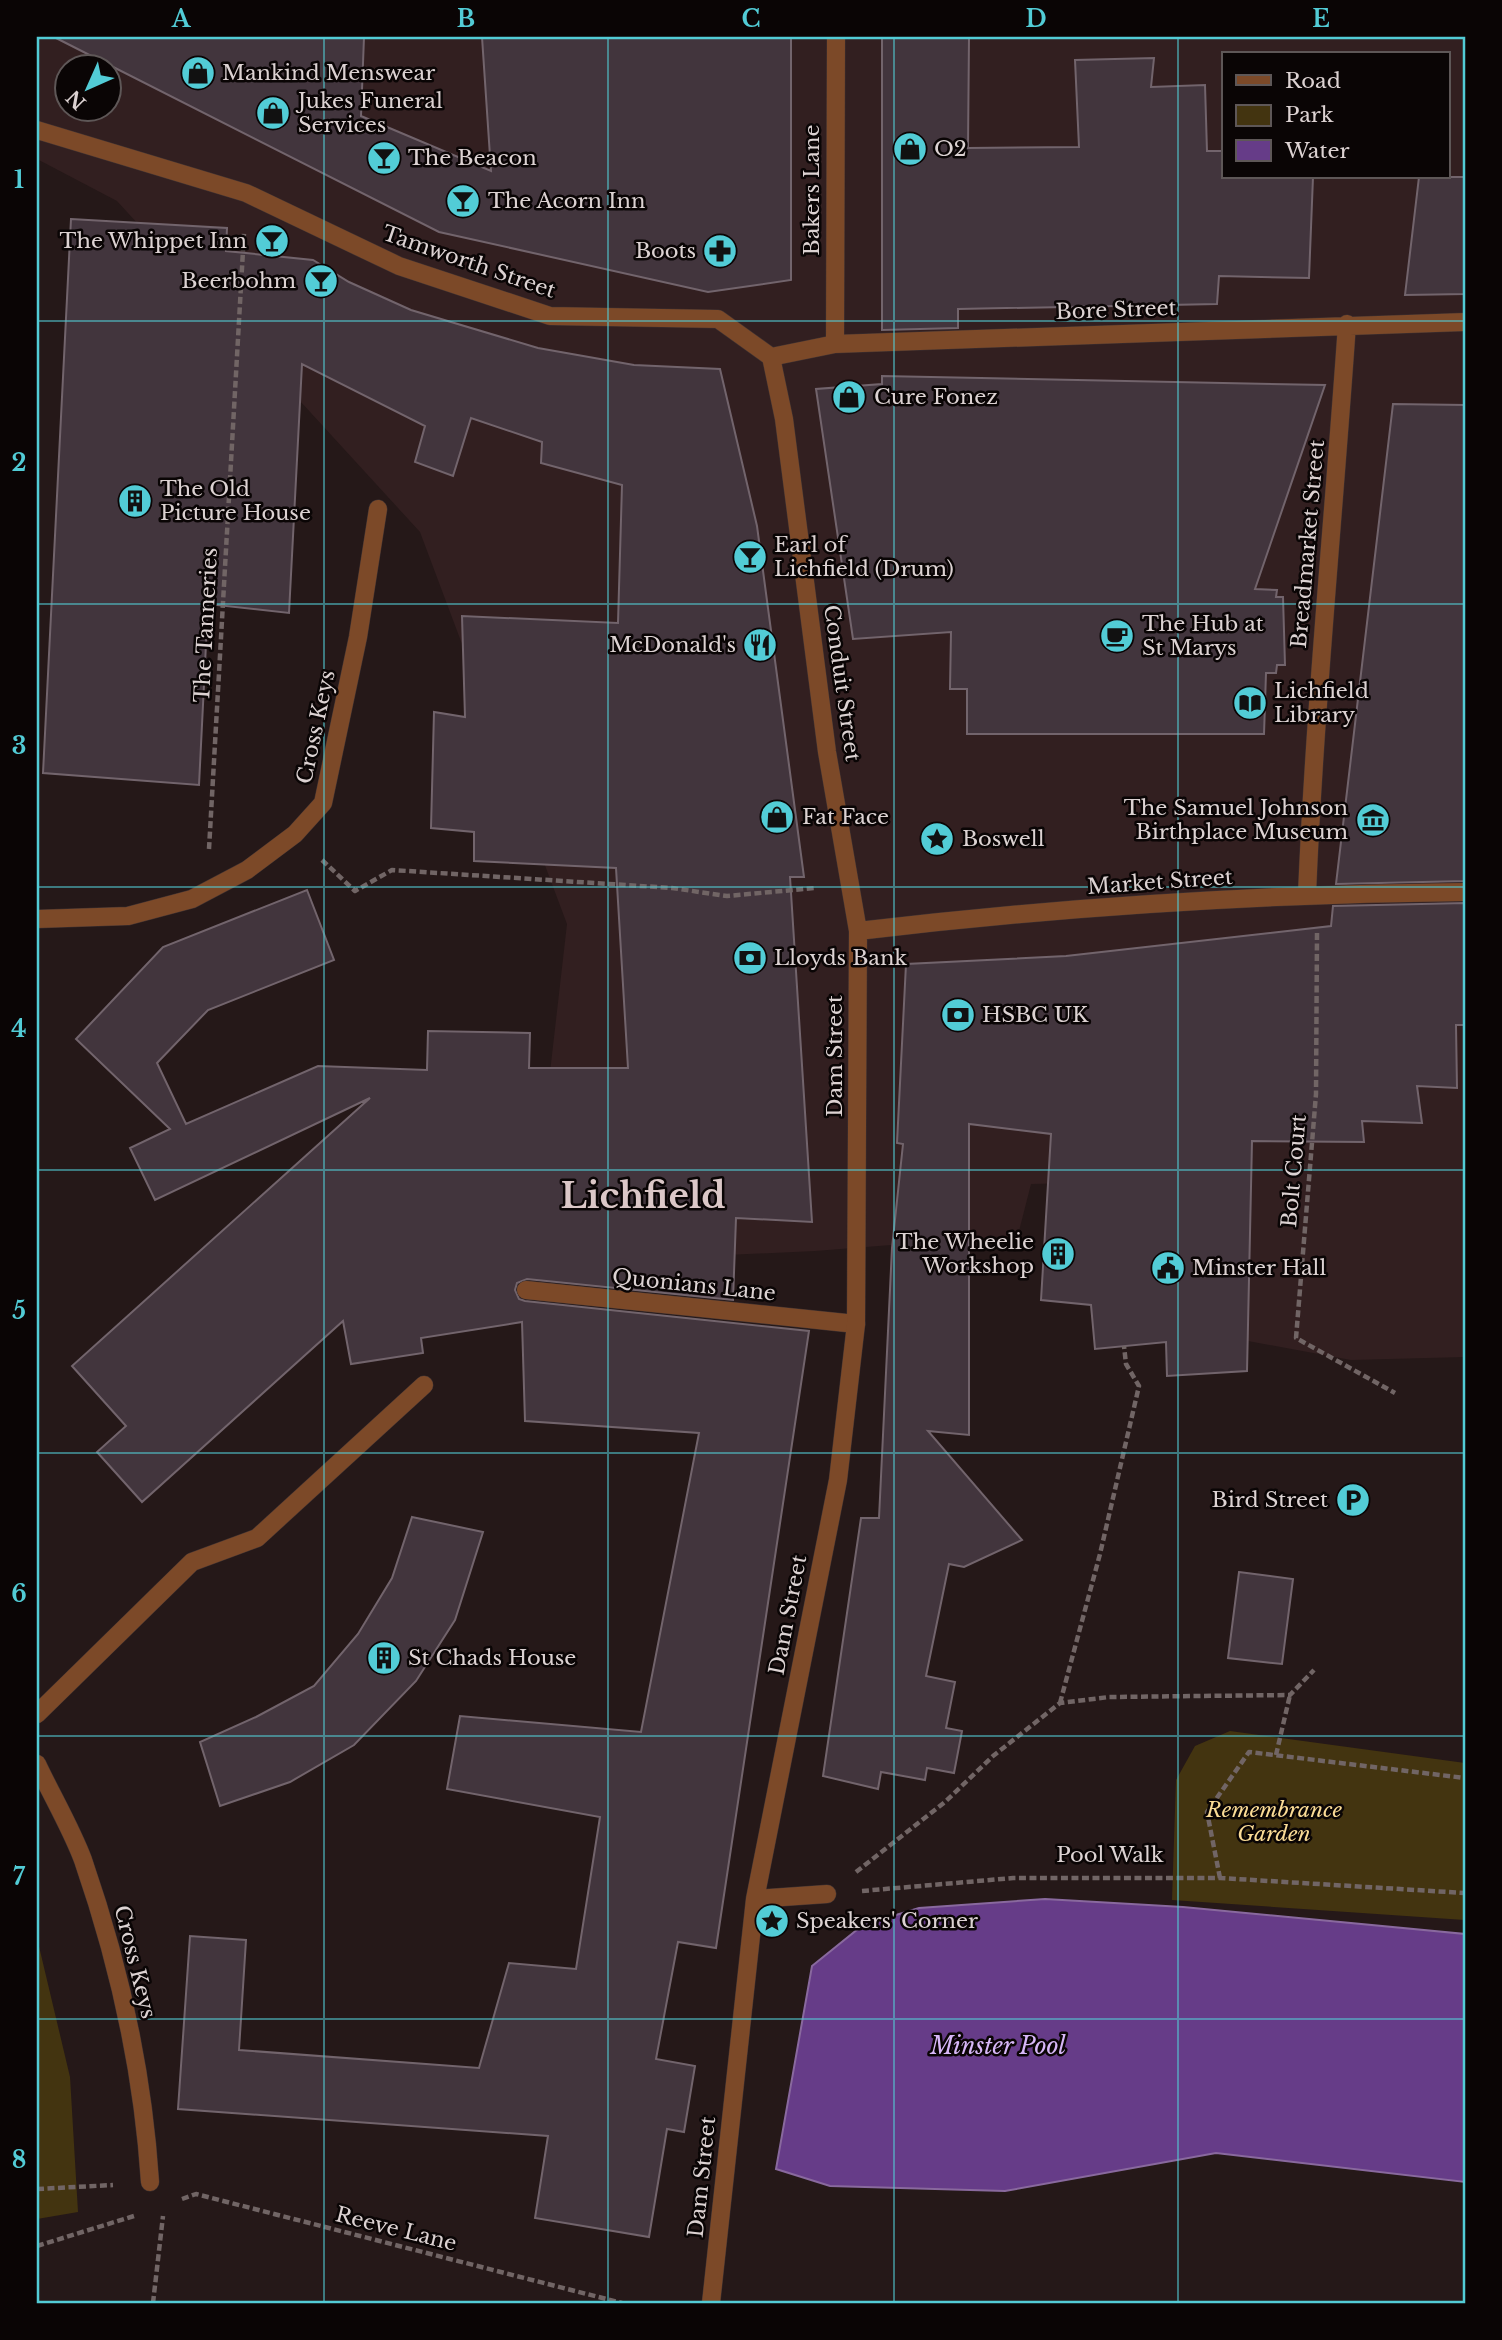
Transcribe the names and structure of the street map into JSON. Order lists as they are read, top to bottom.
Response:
{
  "streets": {
    "street": [
      "Bakers Lane",
      "Tamworth Street",
      "Bore Street",
      "Breadmarket Street",
      "Conduit Street",
      "Cross Keys",
      "Market Street",
      "Dam Street",
      "Quonians Lane"
    ],
    "path": [
      "The Tanneries",
      "Bolt Court",
      "Pool Walk",
      "Reeve Lane"
    ]
  },
  "crossings": [
    ["Bakers Lane", "Bore Street"],
    ["Tamworth Street", "Bore Street"],
    ["Tamworth Street", "The Tanneries"],
    ["Tamworth Street", "Conduit Street"],
    ["Bore Street", "Breadmarket Street"],
    ["Bore Street", "Conduit Street"],
    ["Breadmarket Street", "Market Street"],
    ["Breadmarket Street", "Bolt Court"],
    ["The Tanneries", "Cross Keys"],
    ["Conduit Street", "Market Street"],
    ["Conduit Street", "Dam Street"],
    ["Market Street", "Dam Street"],
    ["Market Street", "Bolt Court"],
    ["Dam Street", "Quonians Lane"]
  ],
  "districts": ["Lichfield"],
  "water": ["Minster Pool"],
  "parks": ["Remembrance Garden"],
  "places": {
    "shop": [
      "Mankind Menswear",
      "Jukes Funeral Services",
      "O2",
      "Cure Fonez",
      "Fat Face"
    ],
    "bar": [
      "The Beacon",
      "The Acorn Inn",
      "The Whippet Inn",
      "Beerbohm",
      "Earl of Lichfield (Drum)"
    ],
    "pharmacy": ["Boots"],
    "building": ["The Old Picture House", "The Wheelie Workshop", "St Chads House"],
    "cafe": ["The Hub at St Marys"],
    "restaurant": ["McDonald's"],
    "library": ["Lichfield Library"],
    "museum": ["The Samuel Johnson Birthplace Museum"],
    "place": ["Boswell", "Speakers' Corner"],
    "bank": ["Lloyds Bank", "HSBC UK"],
    "public building": ["Minster Hall"],
    "parking": ["Bird Street"]
  },
  "legend": ["Road", "Park", "Water"],
  "north": "bottom left",
  "grid": {
    "columns": [
      "A",
      "B",
      "C",
      "D",
      "E"
    ],
    "rows": [
      "1",
      "2",
      "3",
      "4",
      "5",
      "6",
      "7",
      "8"
    ]
  }
}
